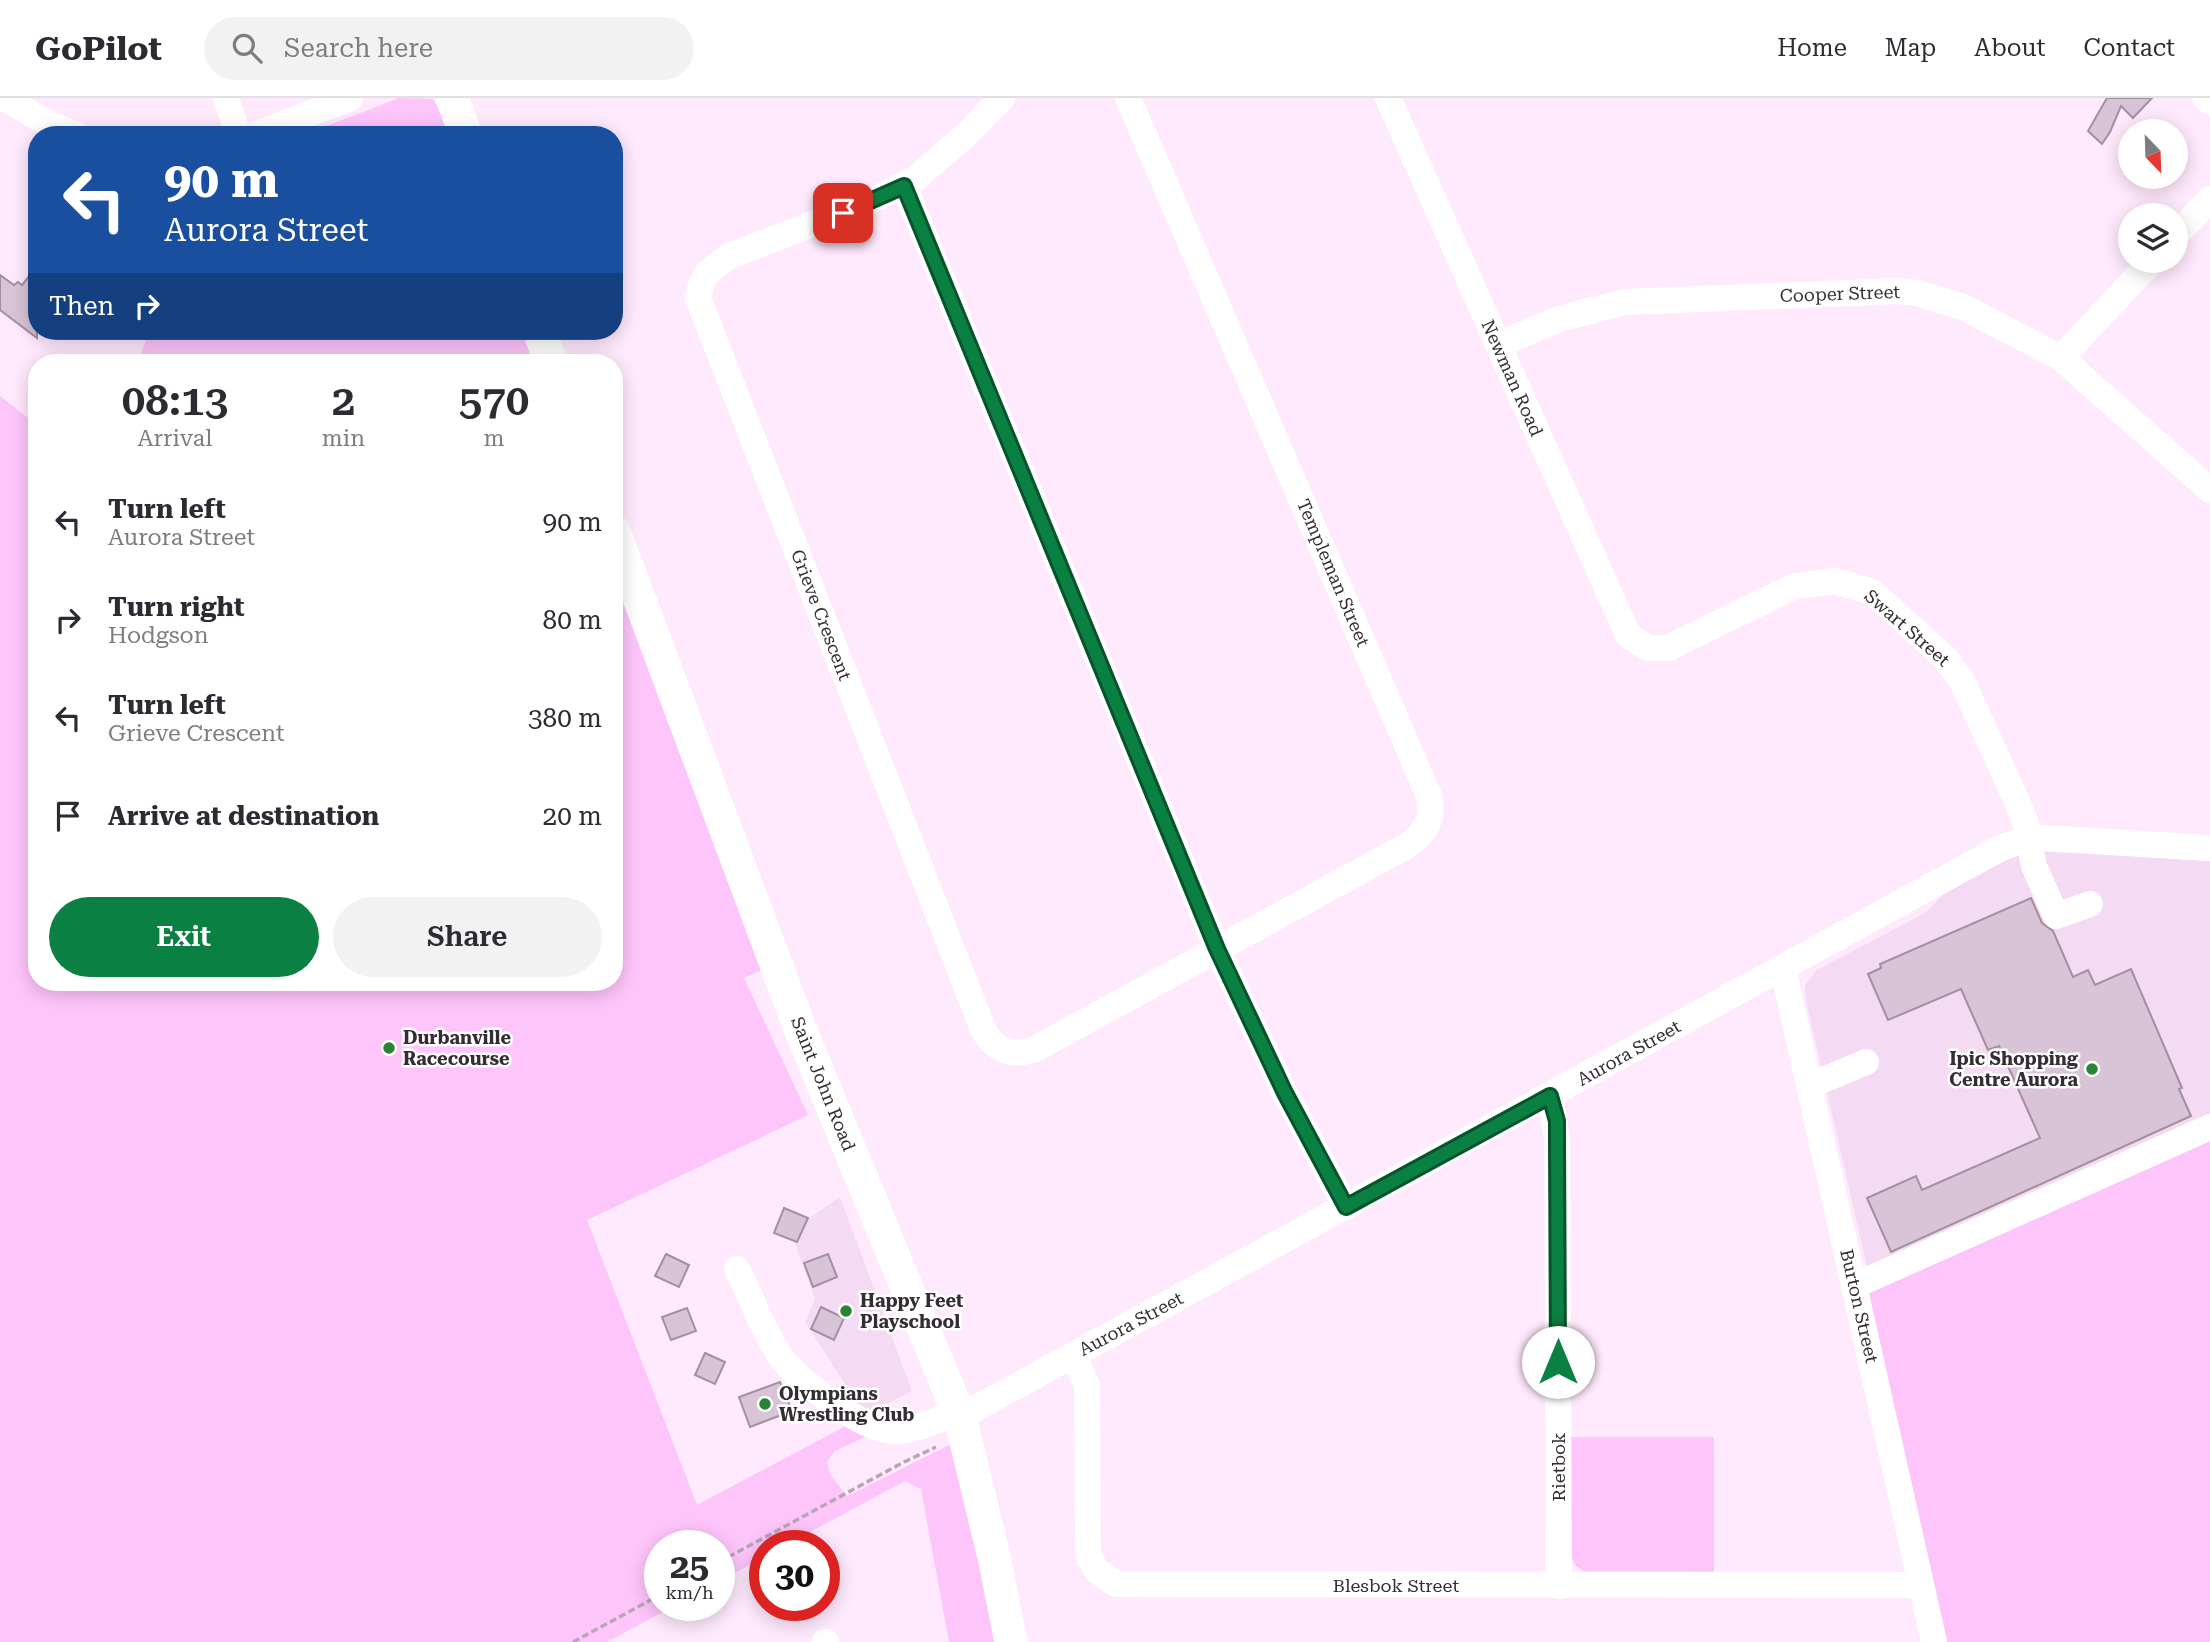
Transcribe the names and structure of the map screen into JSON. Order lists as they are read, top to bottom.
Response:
{
  "streets": {
    "main road": ["Saint John Road"],
    "street": [
      "Cooper Street",
      "Newman Road",
      "Templeman Street",
      "Grieve Crescent",
      "Swart Street",
      "Aurora Street",
      "Burton Street",
      "Rietbok",
      "Blesbok Street"
    ]
  },
  "crossings": [
    ["Cooper Street", "Newman Road"],
    ["Newman Road", "Swart Street"],
    ["Templeman Street", "Grieve Crescent"],
    ["Swart Street", "Aurora Street"],
    ["Aurora Street", "Saint John Road"],
    ["Aurora Street", "Burton Street"],
    ["Aurora Street", "Rietbok"],
    ["Aurora Street", "Blesbok Street"],
    ["Burton Street", "Blesbok Street"],
    ["Rietbok", "Blesbok Street"]
  ],
  "places": [
    "Durbanville Racecourse",
    "Ipic Shopping Centre Aurora",
    "Happy Feet Playschool",
    "Olympians Wrestling Club"
  ],
  "north": "bottom right",
  "page": {
    "header": "GoPilot",
    "search": "Search here",
    "nav": [
      "Home",
      "Map",
      "About",
      "Contact"
    ],
    "turn": ["90 m", "Aurora Street"],
    "then": "Then",
    "eta": [
      "08:13",
      "Arrival",
      "2",
      "min",
      "570",
      "m"
    ],
    "list": [
      {
        "name": "Turn left",
        "note": "Aurora Street",
        "value": "90 m"
      },
      {
        "name": "Turn right",
        "note": "Hodgson",
        "value": "80 m"
      },
      {
        "name": "Turn left",
        "note": "Grieve Crescent",
        "value": "380 m"
      },
      {
        "name": "Arrive at destination",
        "value": "20 m"
      }
    ],
    "buttons": ["Exit", "Share"],
    "speed": "25 km/h",
    "limit": "30"
  }
}
